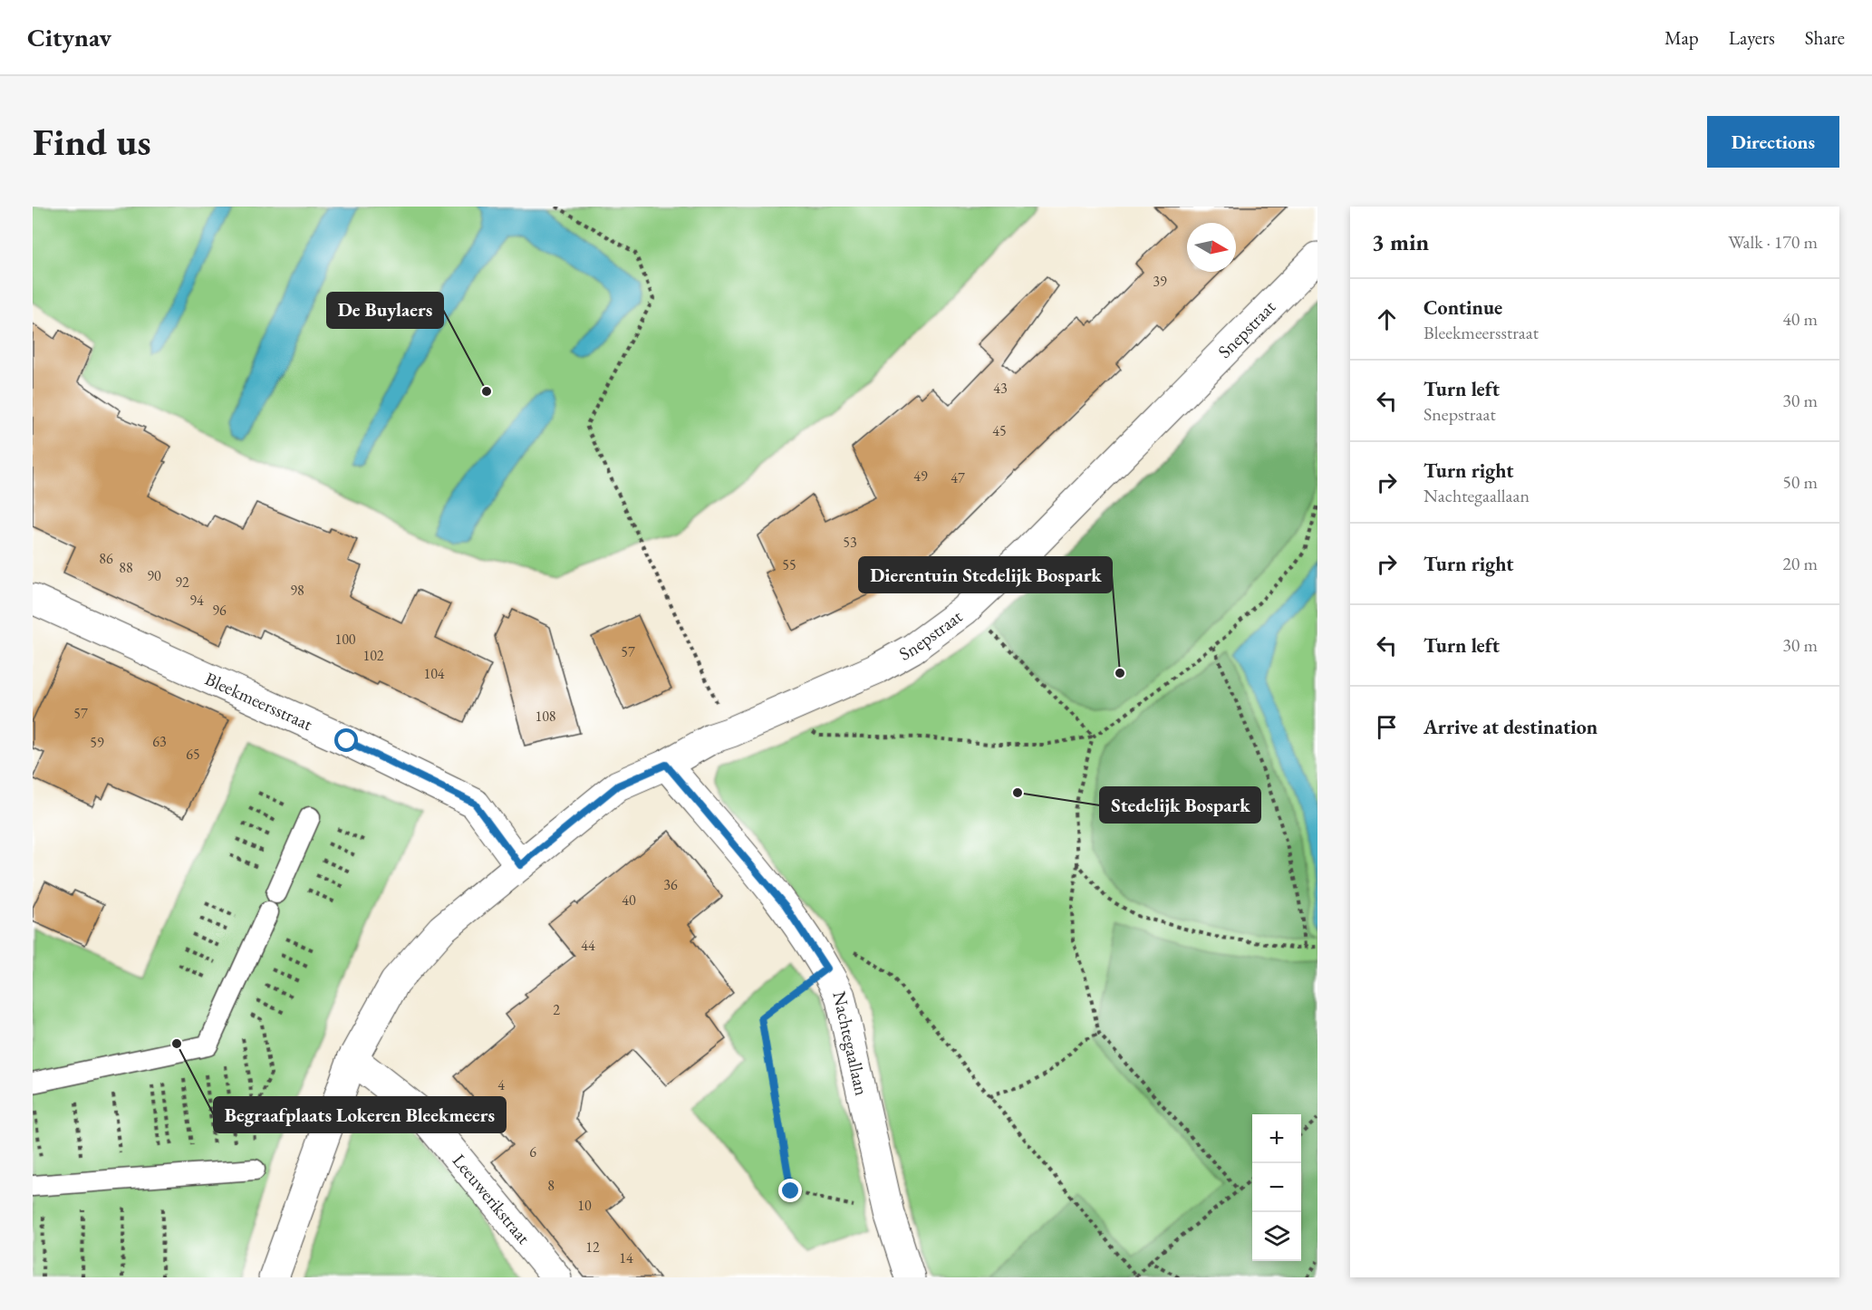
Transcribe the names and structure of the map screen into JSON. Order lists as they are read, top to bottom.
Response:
{
  "streets": {
    "street": [
      "Snepstraat",
      "Bleekmeersstraat",
      "Nachtegaallaan",
      "Leeuwerikstraat"
    ]
  },
  "crossings": [
    ["Snepstraat", "Bleekmeersstraat"],
    ["Snepstraat", "Nachtegaallaan"]
  ],
  "places": [
    "De Buylaers",
    "Dierentuin Stedelijk Bospark",
    "Stedelijk Bospark",
    "Begraafplaats Lokeren Bleekmeers"
  ],
  "house_numbers": [
    "39",
    "43",
    "45",
    "49",
    "47",
    "53",
    "86",
    "55",
    "88",
    "90",
    "92",
    "98",
    "94",
    "96",
    "100",
    "57",
    "102",
    "104",
    "57",
    "108",
    "63",
    "59",
    "65",
    "36",
    "40",
    "44",
    "2",
    "4",
    "6",
    "8",
    "10",
    "12",
    "14"
  ],
  "north": "right",
  "page": {
    "header": "Citynav",
    "nav": ["Map", "Layers", "Share"],
    "buttons": "Directions",
    "title": "Find us",
    "heading": ["3 min", "Walk · 170 m"],
    "list": [
      ["Continue", "Bleekmeersstraat", "40 m"],
      ["Turn left", "Snepstraat", "30 m"],
      ["Turn right", "Nachtegaallaan", "50 m"],
      ["Turn right", "20 m"],
      ["Turn left", "30 m"],
      "Arrive at destination"
    ],
    "map_buttons": ["+", "−"]
  }
}
